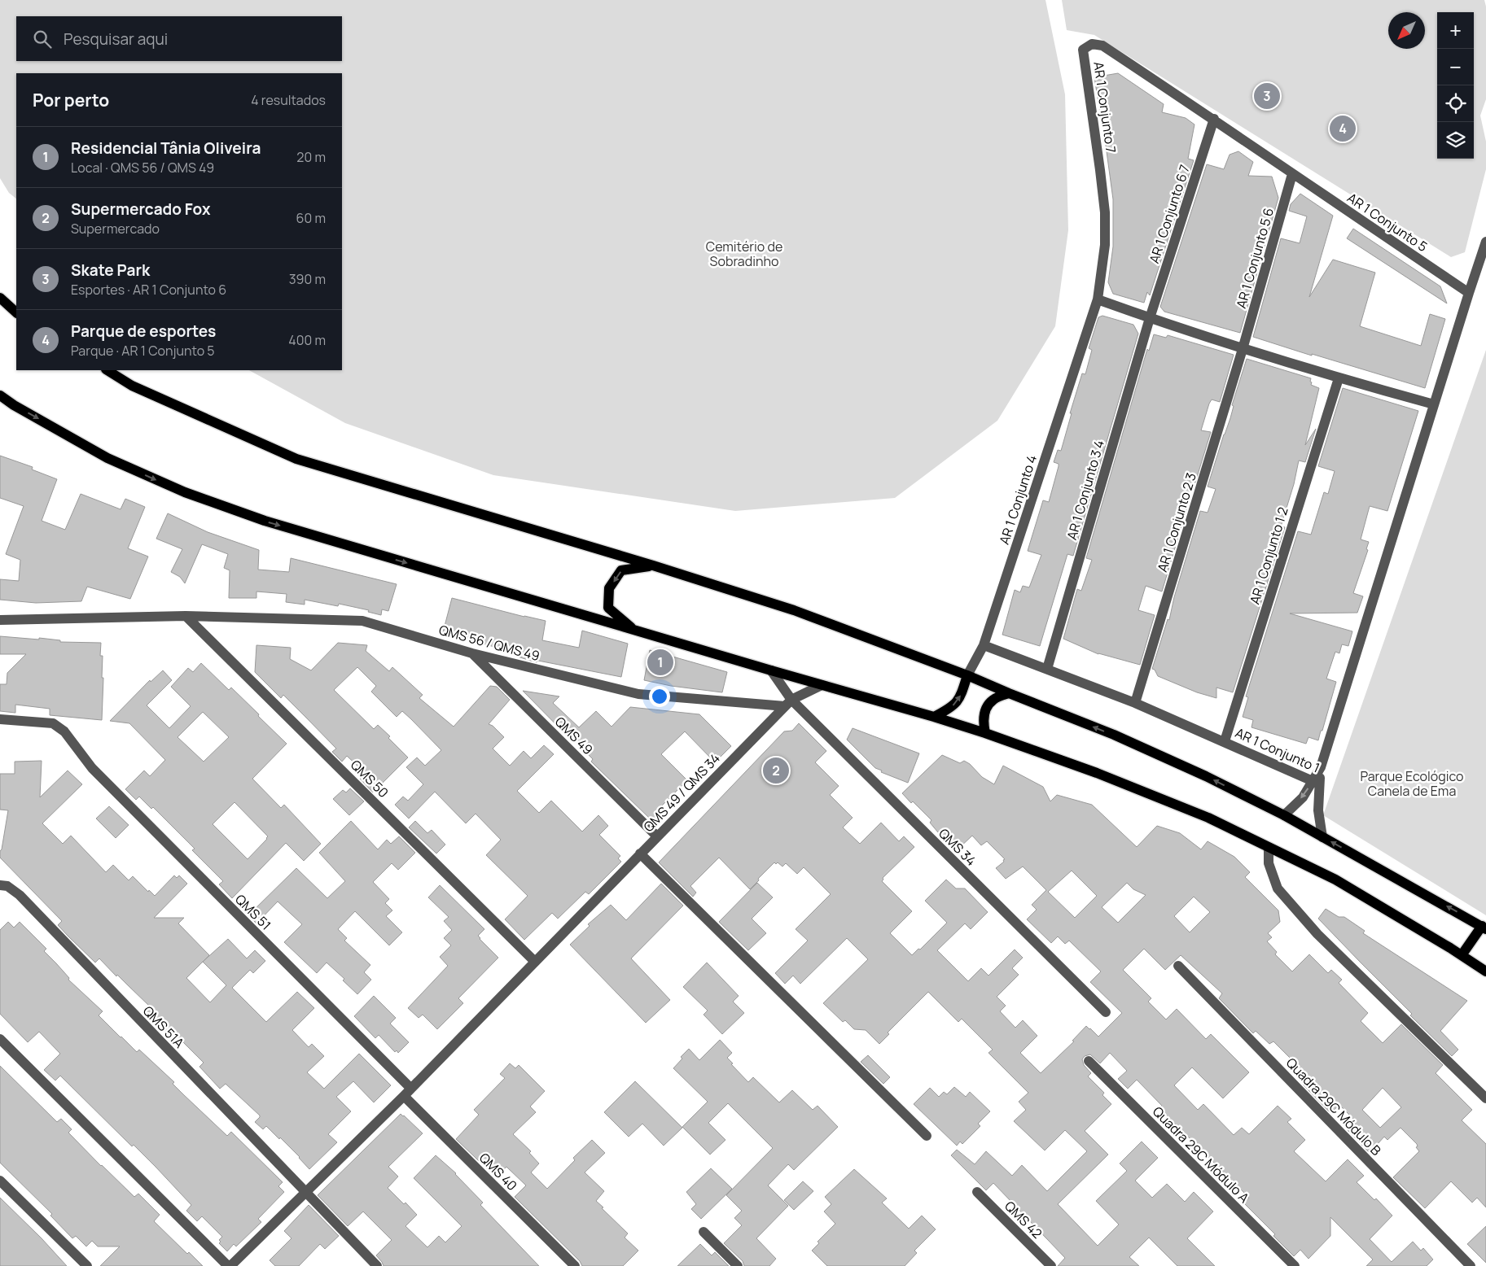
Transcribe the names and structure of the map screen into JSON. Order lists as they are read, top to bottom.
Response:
{
  "streets": {
    "street": [
      "AR 1 Conjunto 7",
      "AR 1 Conjunto 6 7",
      "AR 1 Conjunto 5",
      "AR 1 Conjunto 5 6",
      "AR 1 Conjunto 3 4",
      "AR 1 Conjunto 4",
      "AR 1 Conjunto 2 3",
      "AR 1 Conjunto 1 2",
      "QMS 56 / QMS 49",
      "QMS 49",
      "AR 1 Conjunto 1",
      "QMS 50",
      "QMS 49 / QMS 34",
      "QMS 34",
      "QMS 51",
      "QMS 51A",
      "Quadra 29C Módulo B",
      "Quadra 29C Módulo A",
      "QMS 40",
      "QMS 42"
    ]
  },
  "crossings": [
    ["AR 1 Conjunto 7", "AR 1 Conjunto 6 7"],
    ["AR 1 Conjunto 7", "AR 1 Conjunto 5"],
    ["AR 1 Conjunto 7", "AR 1 Conjunto 4"],
    ["AR 1 Conjunto 6 7", "AR 1 Conjunto 5"],
    ["AR 1 Conjunto 6 7", "AR 1 Conjunto 3 4"],
    ["AR 1 Conjunto 5", "AR 1 Conjunto 5 6"],
    ["AR 1 Conjunto 5 6", "AR 1 Conjunto 2 3"],
    ["AR 1 Conjunto 3 4", "AR 1 Conjunto 1"],
    ["AR 1 Conjunto 2 3", "AR 1 Conjunto 1"],
    ["AR 1 Conjunto 1 2", "AR 1 Conjunto 1"],
    ["QMS 56 / QMS 49", "QMS 49"],
    ["QMS 56 / QMS 49", "QMS 50"],
    ["QMS 56 / QMS 49", "QMS 49 / QMS 34"],
    ["QMS 56 / QMS 49", "QMS 34"],
    ["QMS 49", "QMS 49 / QMS 34"],
    ["QMS 50", "QMS 49 / QMS 34"],
    ["QMS 49 / QMS 34", "QMS 34"],
    ["QMS 49 / QMS 34", "QMS 51"],
    ["QMS 49 / QMS 34", "QMS 51A"],
    ["QMS 49 / QMS 34", "QMS 40"],
    ["QMS 51", "QMS 40"]
  ],
  "parks": ["Cemitério de Sobradinho", "Parque Ecológico Canela de Ema"],
  "north": "bottom left",
  "page": {
    "map_buttons": ["+", "−"],
    "search": "Pesquisar aqui",
    "heading": ["Por perto", "4 resultados"],
    "pins": [
      "3",
      "4",
      "1",
      "2"
    ],
    "list": [
      {
        "mark": "1",
        "name": "Residencial Tânia Oliveira",
        "note": "Local · QMS 56 / QMS 49",
        "value": "20 m"
      },
      {
        "mark": "2",
        "name": "Supermercado Fox",
        "note": "Supermercado",
        "value": "60 m"
      },
      {
        "mark": "3",
        "name": "Skate Park",
        "note": "Esportes · AR 1 Conjunto 6",
        "value": "390 m"
      },
      {
        "mark": "4",
        "name": "Parque de esportes",
        "note": "Parque · AR 1 Conjunto 5",
        "value": "400 m"
      }
    ]
  }
}
